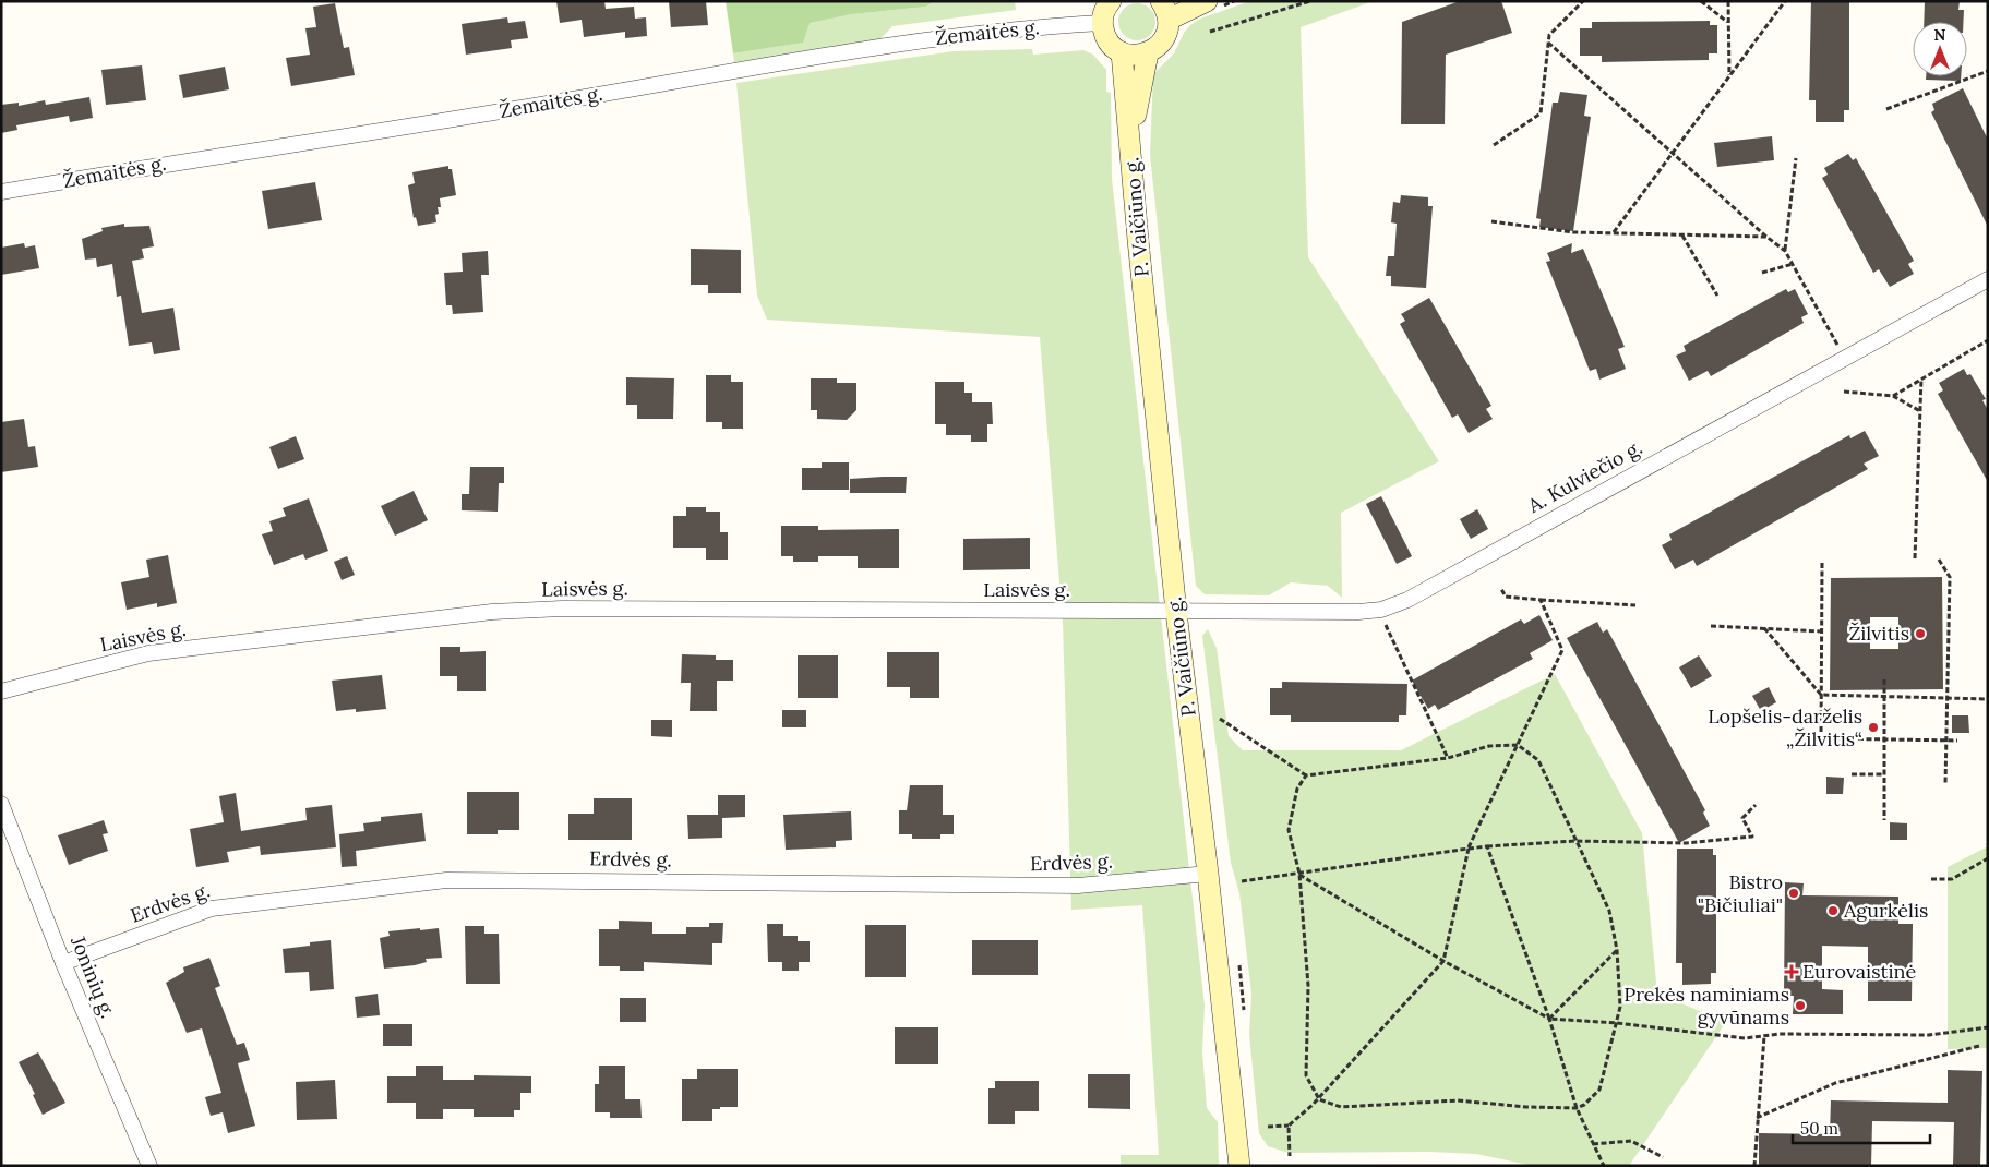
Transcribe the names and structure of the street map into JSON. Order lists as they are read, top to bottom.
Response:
{
  "streets": {
    "main road": ["P. Vaičiūno g."],
    "street": [
      "Žemaitės g.",
      "A. Kulviečio g.",
      "Laisvės g.",
      "Erdvės g.",
      "Joninių g."
    ]
  },
  "crossings": [
    ["P. Vaičiūno g.", "A. Kulviečio g."],
    ["P. Vaičiūno g.", "Laisvės g."],
    ["P. Vaičiūno g.", "Erdvės g."],
    ["A. Kulviečio g.", "Laisvės g."],
    ["Erdvės g.", "Joninių g."]
  ],
  "places": {
    "other": [
      "Žilvitis",
      "Lopšelis-darželis „Žilvitis“",
      "Bistro \"Bičiuliai\"",
      "Agurkėlis",
      "Prekės naminiams gyvūnams"
    ],
    "health": ["Eurovaistinė"]
  },
  "scale_bar": "50 m",
  "north": "top"
}
